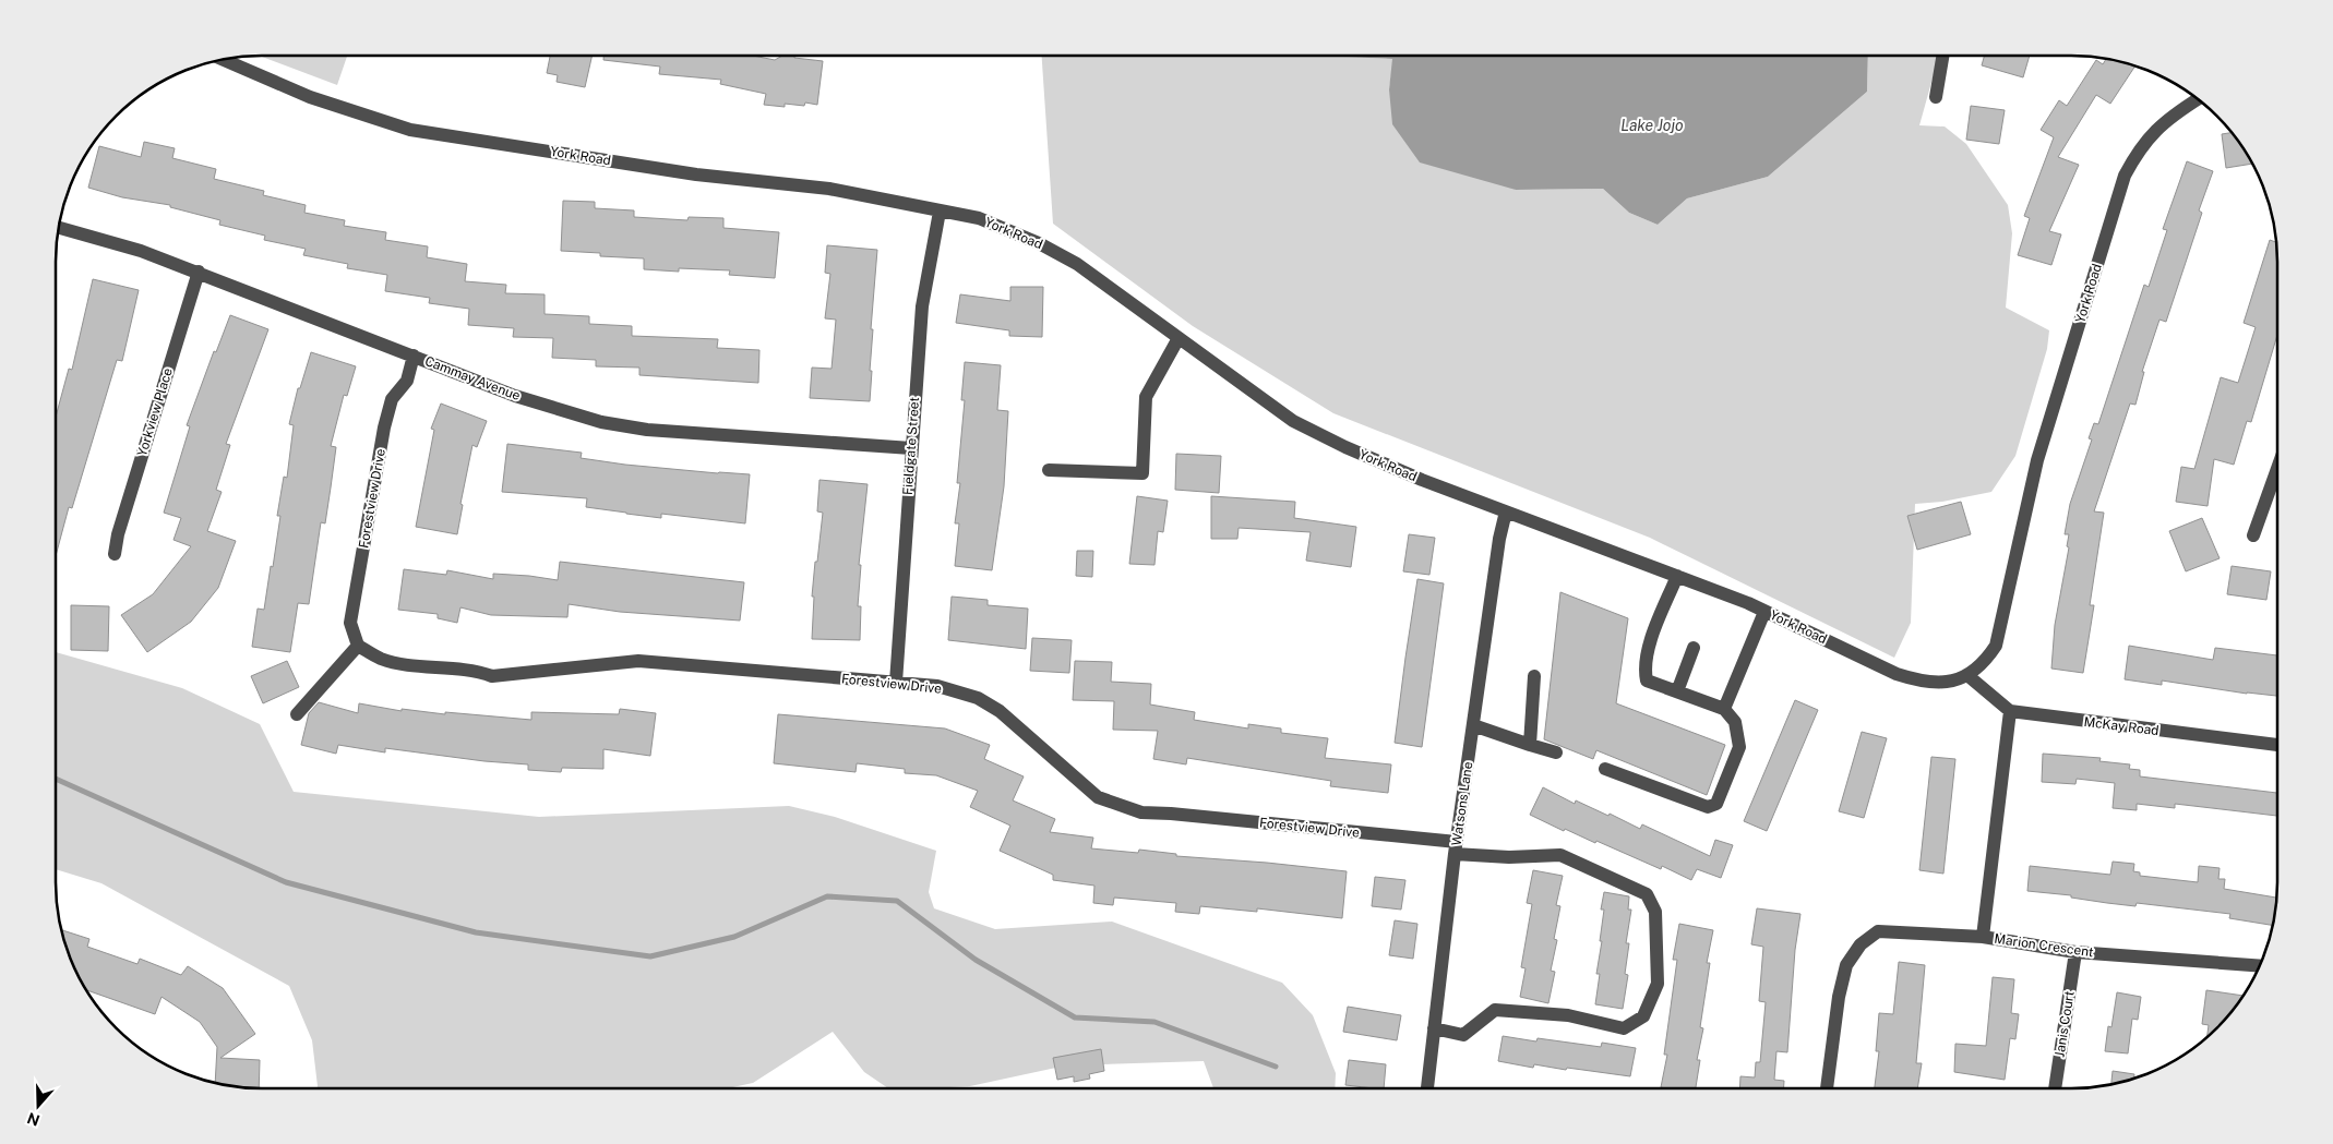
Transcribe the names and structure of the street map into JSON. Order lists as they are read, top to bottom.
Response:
{
  "streets": {
    "street": [
      "York Road",
      "Cammay Avenue",
      "Yorkview Place",
      "Fieldgate Street",
      "Forestview Drive",
      "McKay Road",
      "Watsons Lane",
      "Marion Crescent",
      "Janis Court"
    ]
  },
  "crossings": [
    ["York Road", "Fieldgate Street"],
    ["York Road", "Watsons Lane"],
    ["Cammay Avenue", "Yorkview Place"],
    ["Cammay Avenue", "Fieldgate Street"],
    ["Cammay Avenue", "Forestview Drive"],
    ["Fieldgate Street", "Forestview Drive"],
    ["Forestview Drive", "Watsons Lane"],
    ["McKay Road", "Marion Crescent"],
    ["Marion Crescent", "Janis Court"]
  ],
  "water": ["Lake Jojo"],
  "north": "bottom"
}
